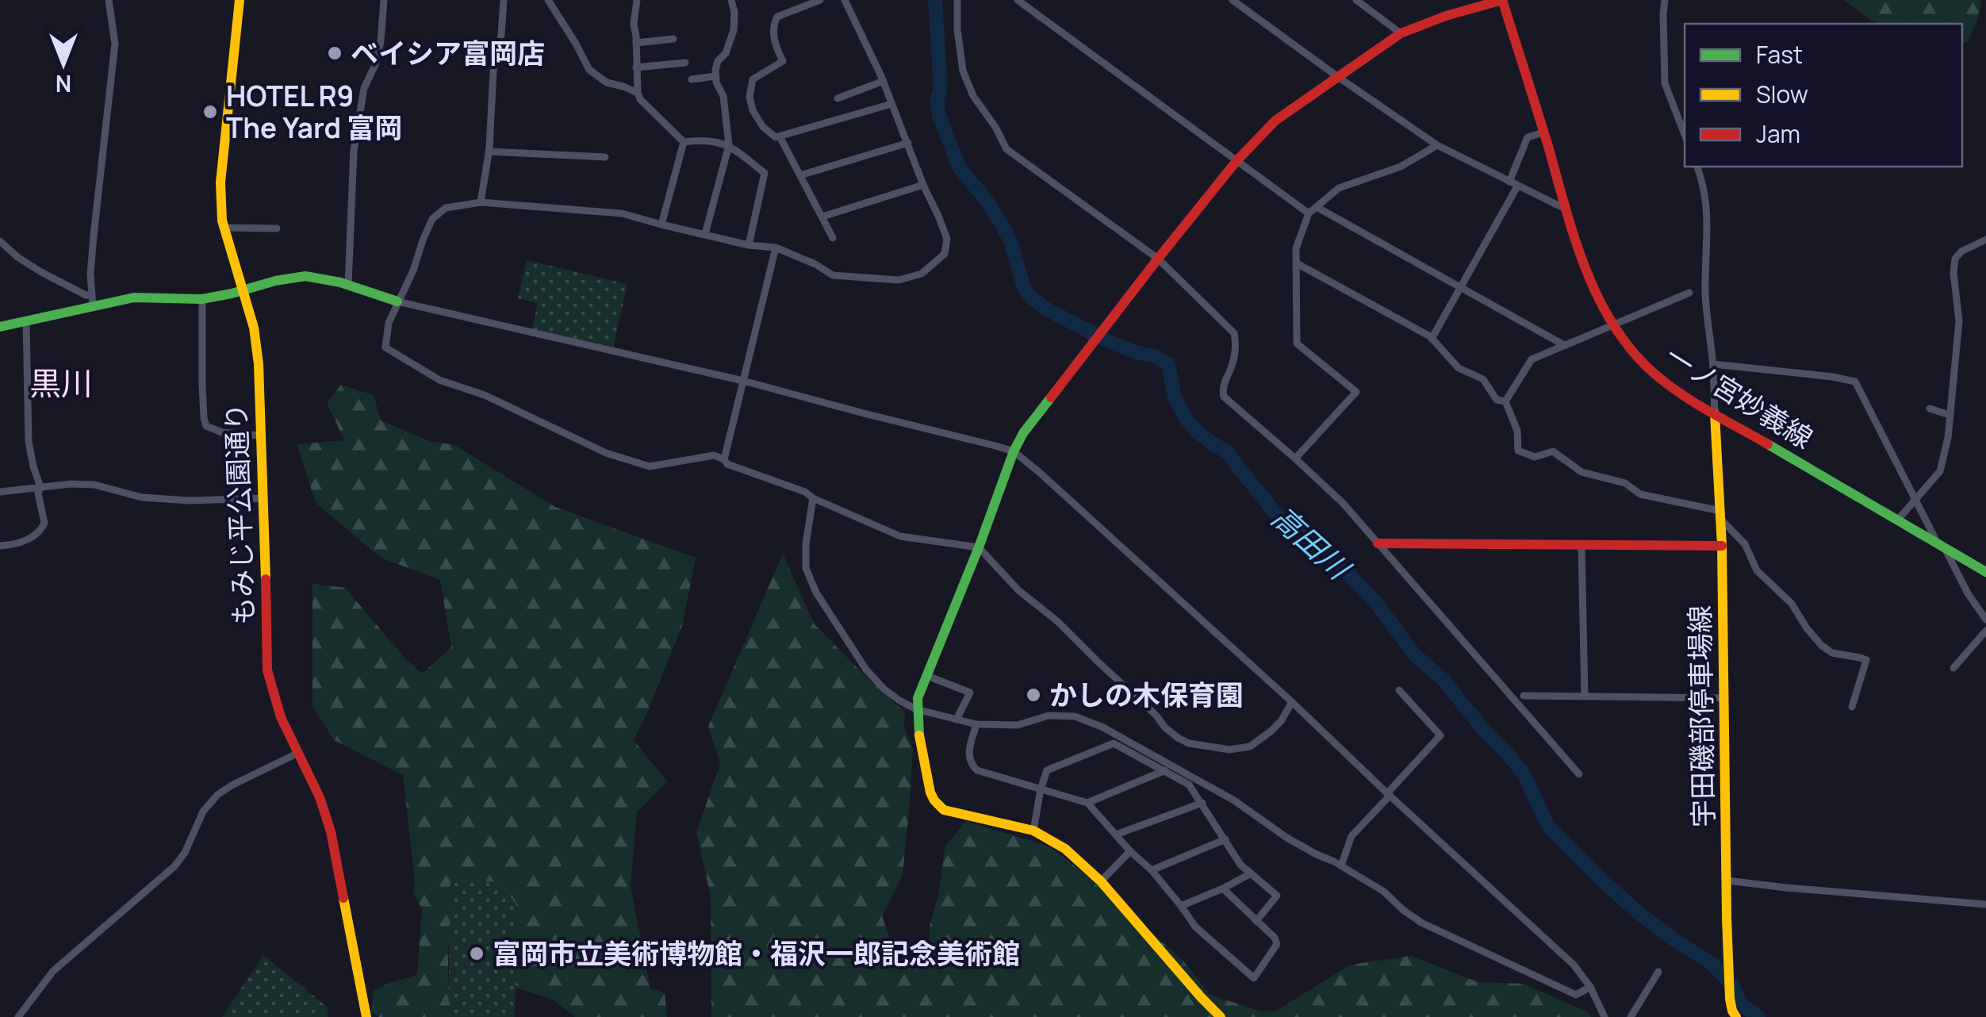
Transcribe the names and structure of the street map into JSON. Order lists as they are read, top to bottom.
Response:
{
  "streets": {
    "street": ["一ノ宮妙義線", "もみじ平公園通り", "宇田磯部停車場線"]
  },
  "crossings": [
    ["一ノ宮妙義線", "宇田磯部停車場線"]
  ],
  "districts": ["黒川"],
  "water": ["高田川"],
  "places": [
    "ベイシア富岡店",
    "HOTEL R9 The Yard 富岡",
    "かしの木保育園",
    "富岡市立美術博物館・福沢一郎記念美術館"
  ],
  "legend": ["Fast", "Slow", "Jam"],
  "north": "bottom"
}
